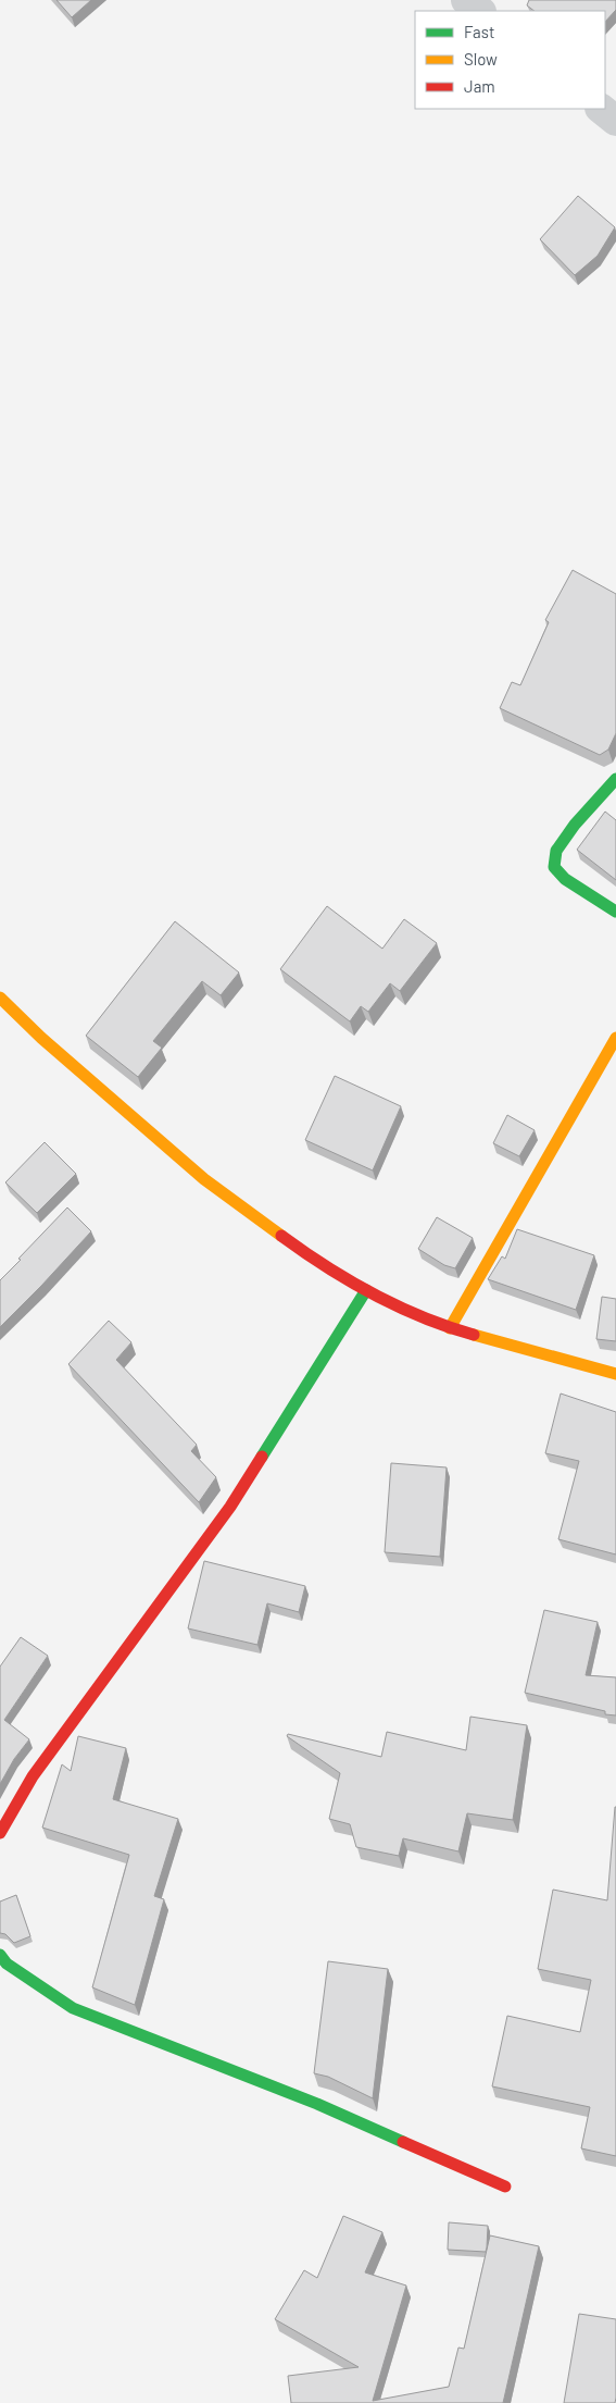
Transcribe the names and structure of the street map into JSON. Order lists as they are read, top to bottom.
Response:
{
  "legend": ["Fast", "Slow", "Jam"]
}
